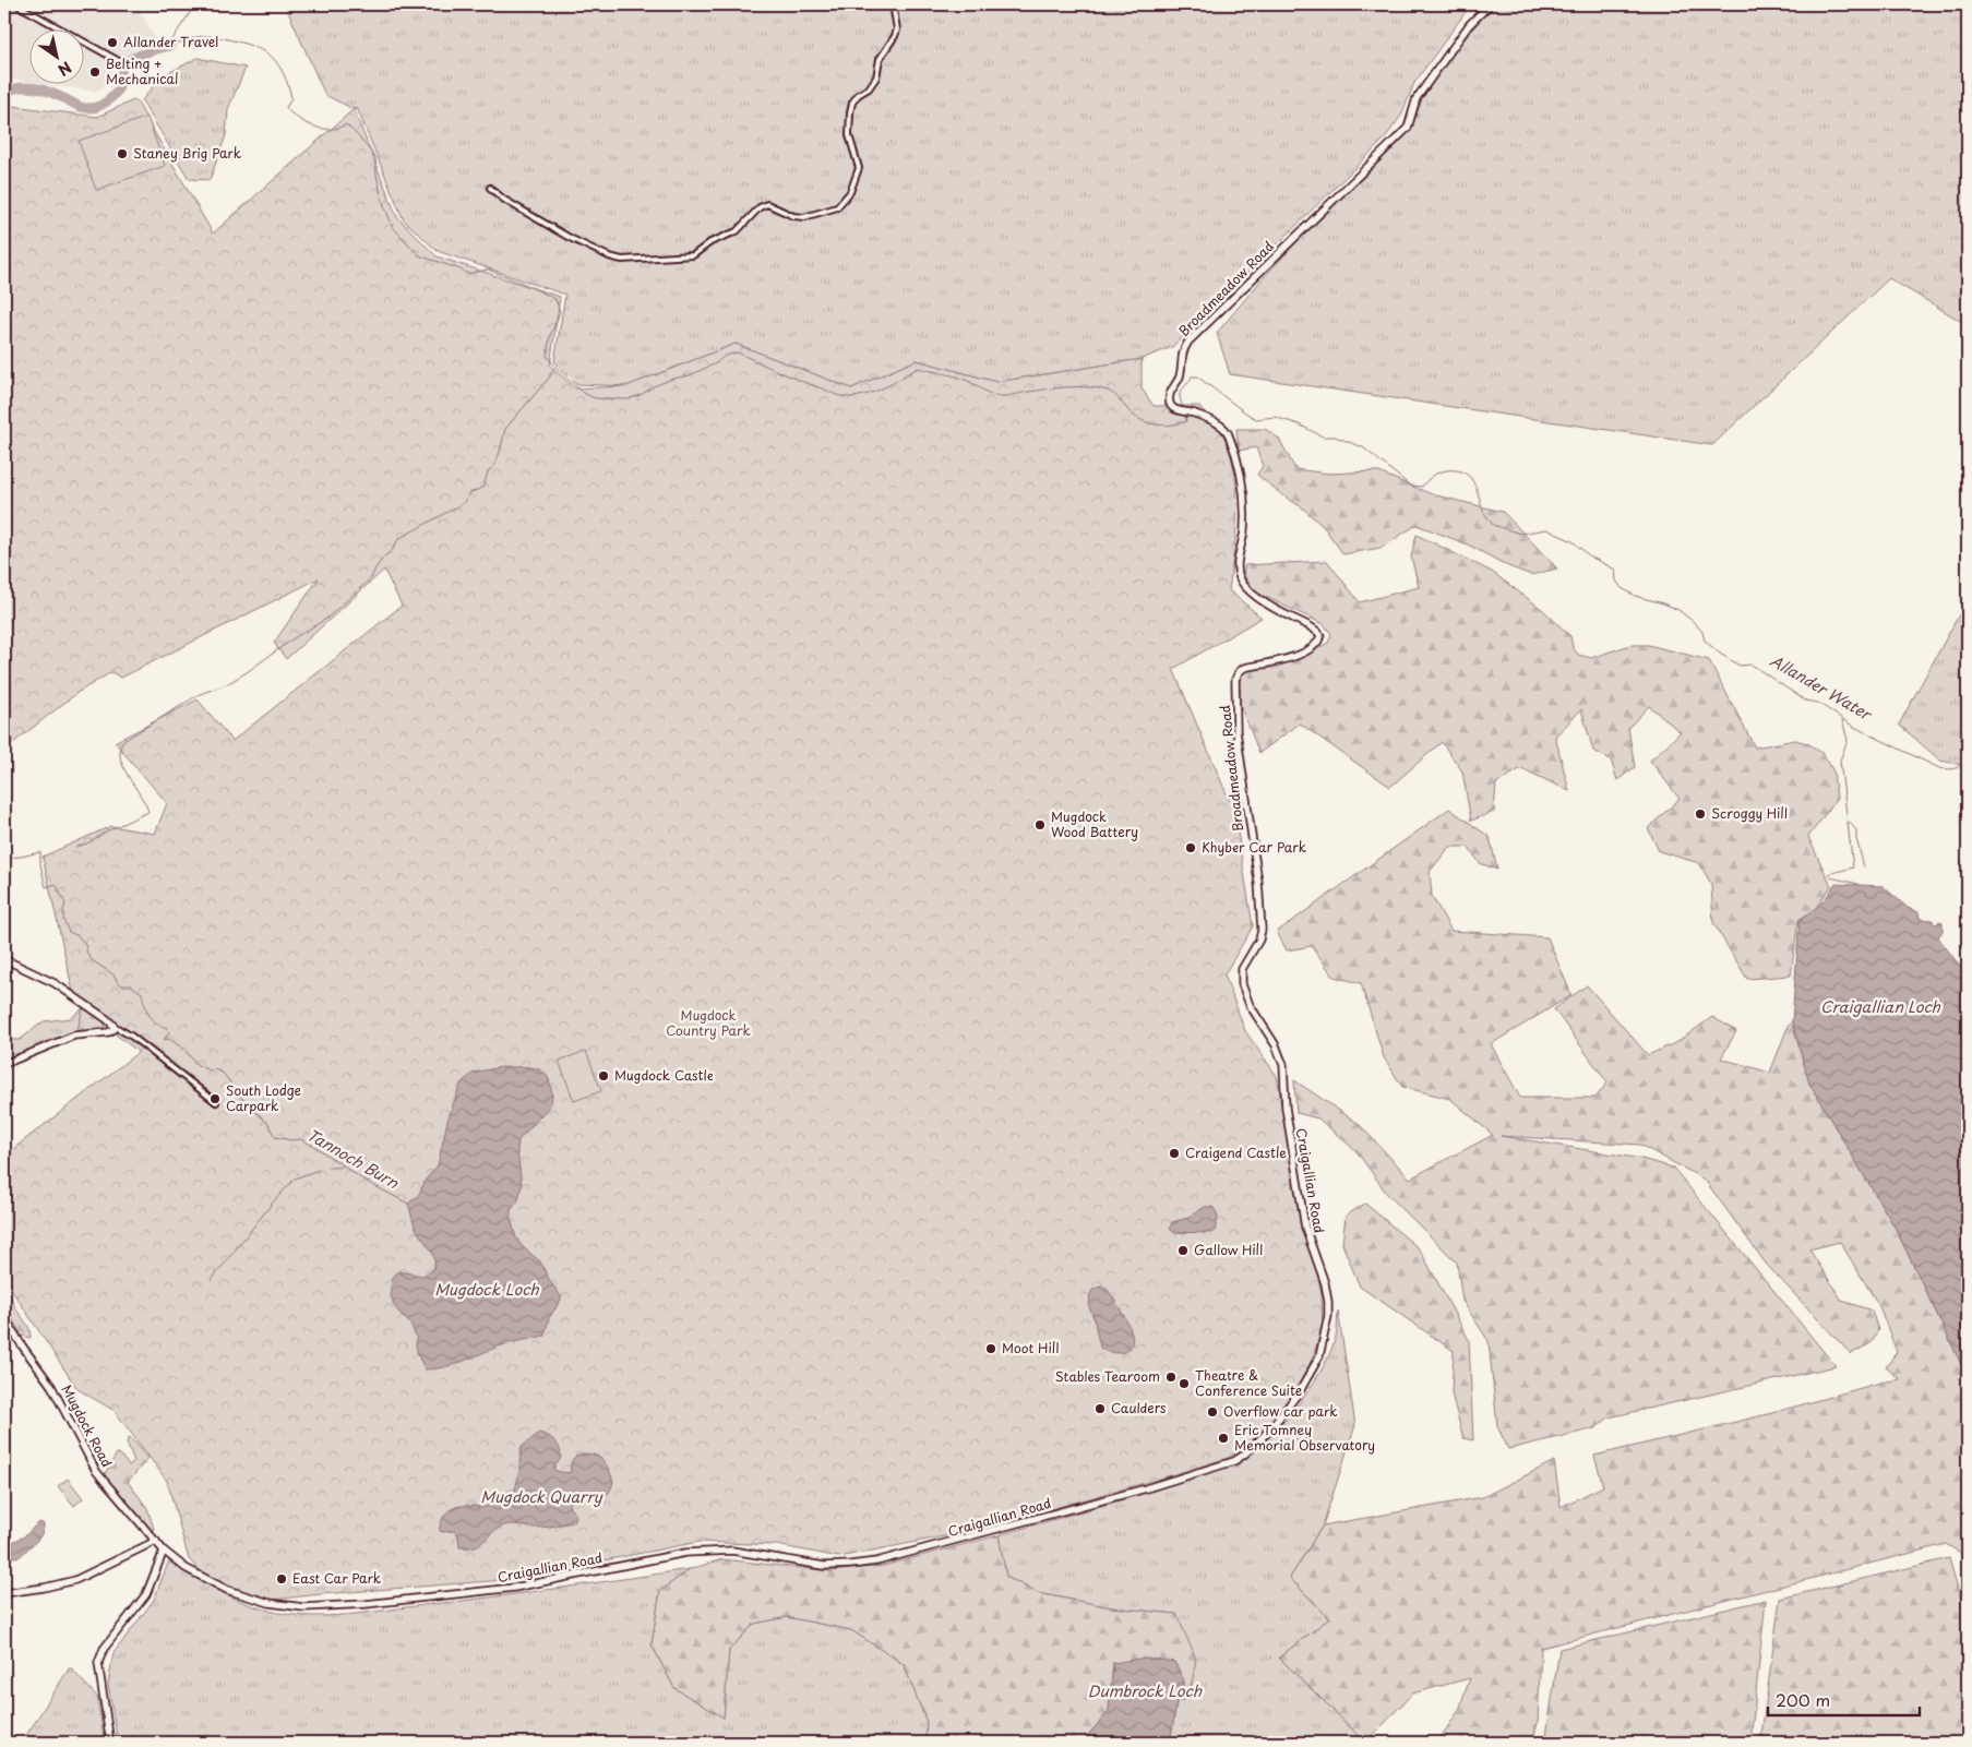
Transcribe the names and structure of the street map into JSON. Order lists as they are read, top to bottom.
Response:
{
  "streets": {
    "street": ["Broadmeadow Road", "Craigallian Road", "Mugdock Road"]
  },
  "crossings": [
    ["Broadmeadow Road", "Craigallian Road"],
    ["Craigallian Road", "Mugdock Road"]
  ],
  "water": [
    "Allander Water",
    "Craigallian Loch",
    "Tannoch Burn",
    "Mugdock Loch",
    "Mugdock Quarry",
    "Dumbrock Loch"
  ],
  "parks": ["Mugdock Country Park"],
  "places": [
    "Allander Travel",
    "Belting + Mechanical",
    "Staney Brig Park",
    "Scroggy Hill",
    "Mugdock Wood Battery",
    "Khyber Car Park",
    "Mugdock Castle",
    "South Lodge Carpark",
    "Craigend Castle",
    "Gallow Hill",
    "Moot Hill",
    "Stables Tearoom",
    "Theatre & Conference Suite",
    "Caulders",
    "Overflow car park",
    "Eric Tomney Memorial Observatory",
    "East Car Park"
  ],
  "scale_bar": "200 m",
  "north": "bottom right"
}
